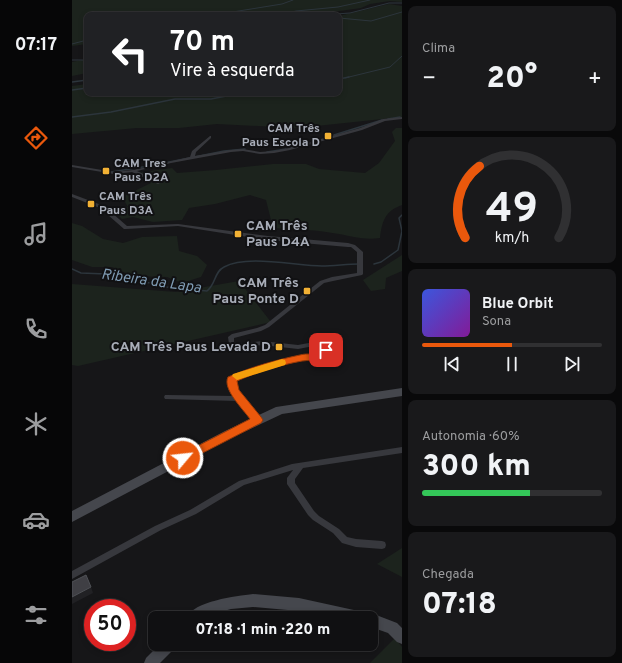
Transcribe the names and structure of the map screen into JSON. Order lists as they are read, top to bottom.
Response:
{
  "water": ["Ribeira da Lapa"],
  "places": {
    "transit": [
      "CAM Três Paus Escola D",
      "CAM Tres Paus D2A",
      "CAM Três Paus D3A",
      "CAM Três Paus D4A",
      "CAM Três Paus Ponte D",
      "CAM Três Paus Levada D"
    ]
  },
  "page": {
    "tabs": "07:17",
    "tile": [
      "Clima",
      ["Autonomia · 60%", "300 km"],
      ["Chegada", "07:18"]
    ],
    "turn": ["70 m", "Vire à esquerda"],
    "heat": ["−", "20°", "+"],
    "song": ["Blue Orbit", "Sona"],
    "limit": "50",
    "trip": "07:18 · 1 min · 220 m",
    "gauge": ["49", "km/h"]
  }
}
